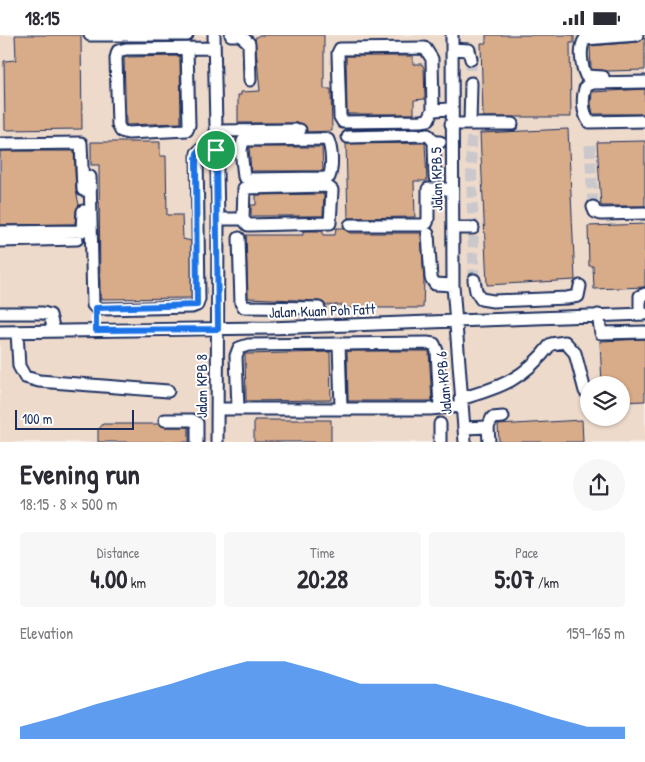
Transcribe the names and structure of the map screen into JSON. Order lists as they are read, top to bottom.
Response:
{
  "streets": {
    "street": [
      "Jalan KPB 5",
      "Jalan Kuan Poh Fatt",
      "Jalan KPB 6",
      "Jalan KPB 8"
    ]
  },
  "crossings": [
    ["Jalan KPB 5", "Jalan Kuan Poh Fatt"],
    ["Jalan KPB 5", "Jalan KPB 6"],
    ["Jalan Kuan Poh Fatt", "Jalan KPB 6"],
    ["Jalan Kuan Poh Fatt", "Jalan KPB 8"]
  ],
  "scale_bar": "100 m",
  "page": {
    "status": "18:15",
    "scale": "100 m",
    "heading": ["Evening run", "18:15 · 8 × 500 m"],
    "stats": [
      ["Distance", "4.00 km"],
      ["Time", "20:28"],
      ["Pace", "5:07 /km"]
    ],
    "chart": ["Elevation", "159–165 m"]
  }
}
